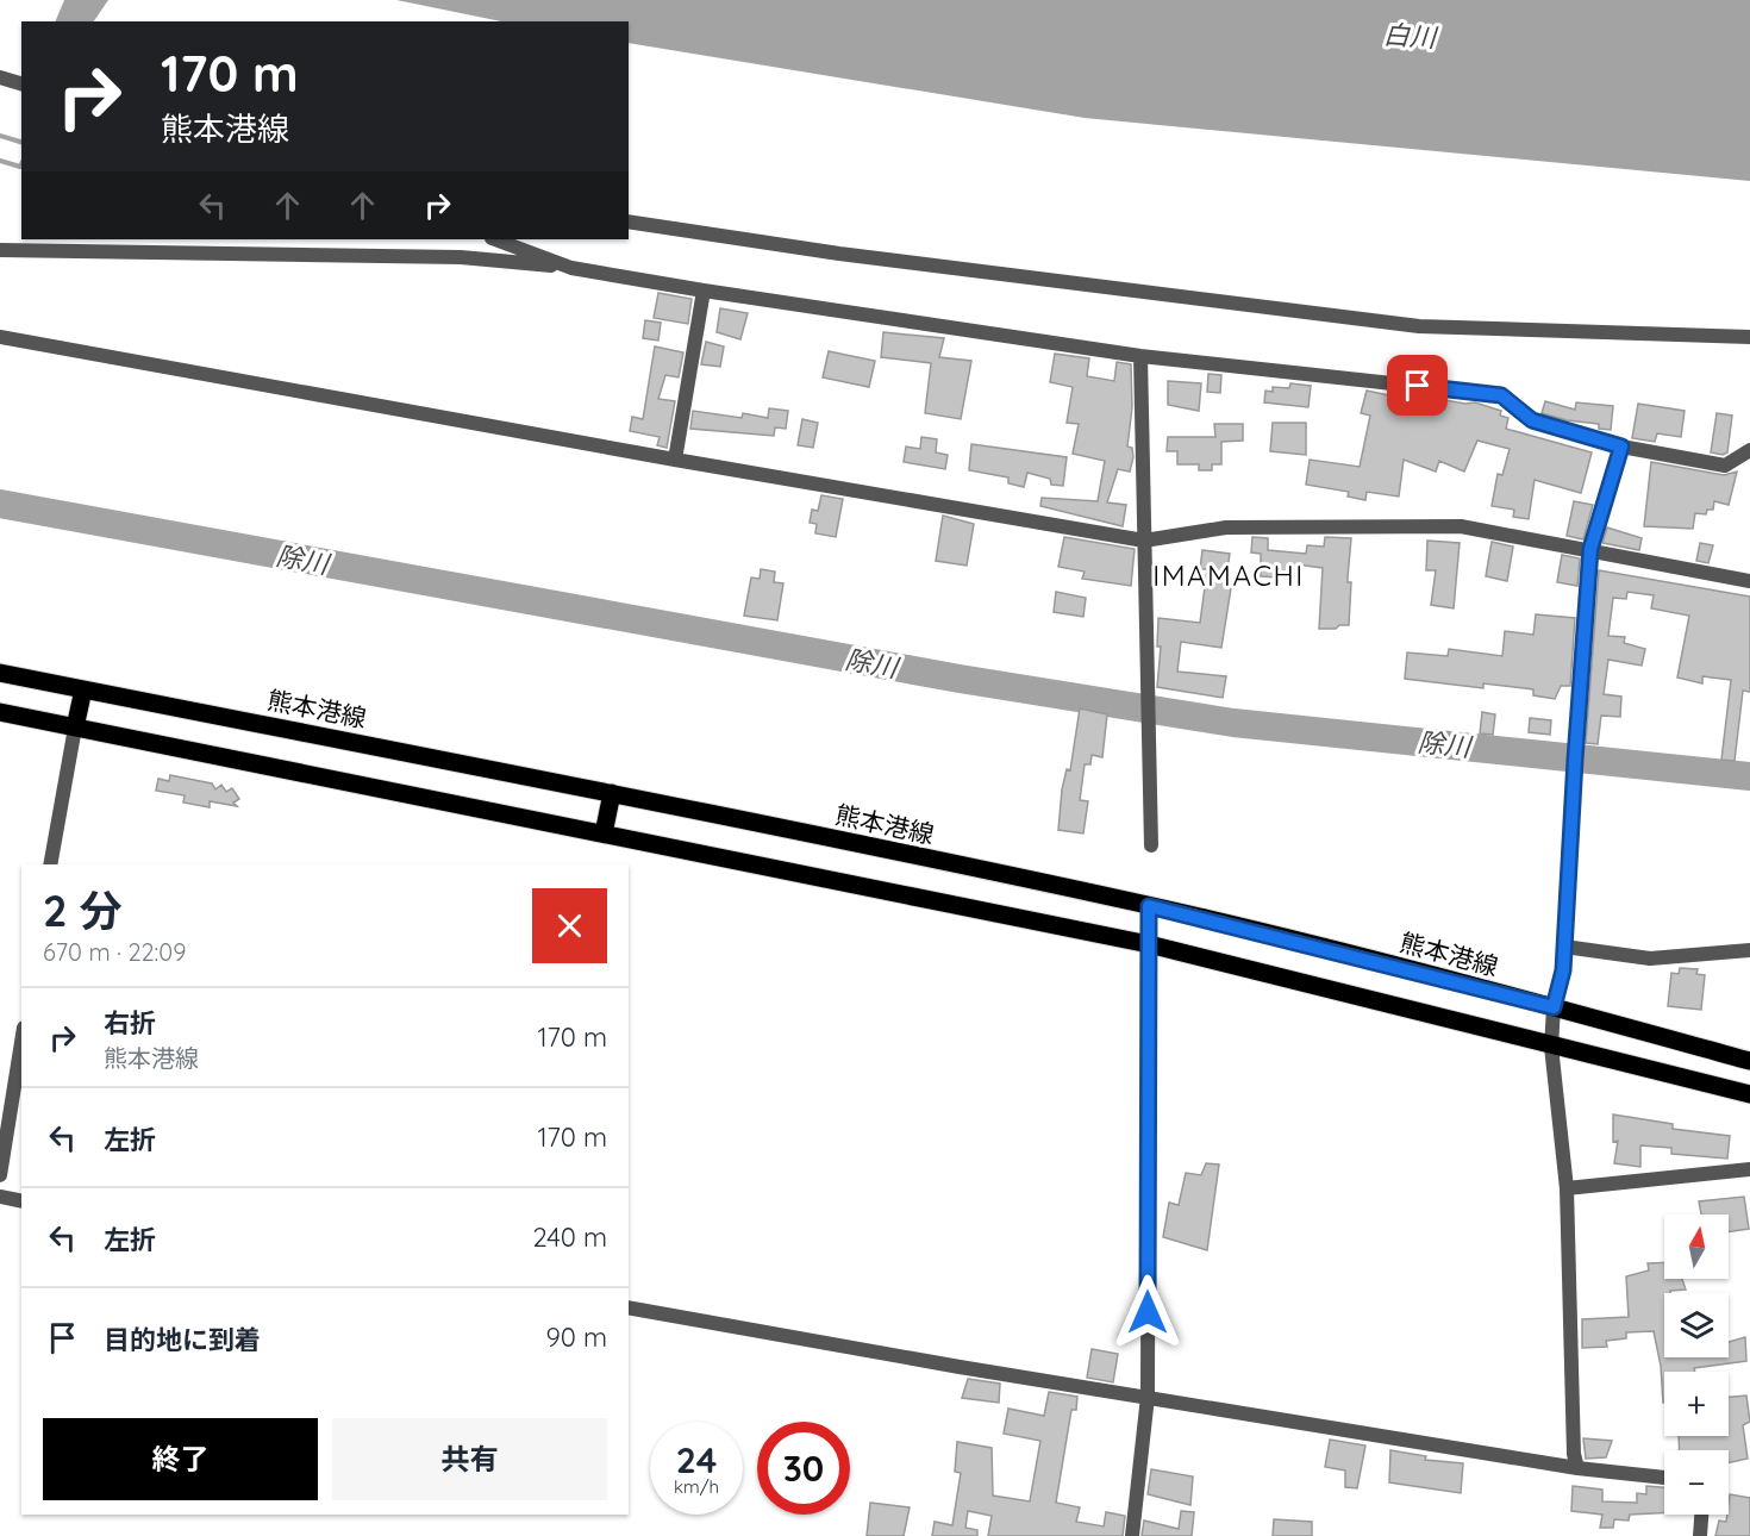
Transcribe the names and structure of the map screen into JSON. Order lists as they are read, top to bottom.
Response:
{
  "streets": {
    "main road": ["熊本港線"]
  },
  "districts": ["IMAMACHI"],
  "water": ["白川", "除川"],
  "north": "top",
  "page": {
    "turn": ["170 m", "熊本港線"],
    "heading": ["2 分", "670 m · 22:09"],
    "list": [
      {
        "name": "右折",
        "note": "熊本港線",
        "value": "170 m"
      },
      {
        "name": "左折",
        "value": "170 m"
      },
      {
        "name": "左折",
        "value": "240 m"
      },
      {
        "name": "目的地に到着",
        "value": "90 m"
      }
    ],
    "map_buttons": ["+", "−"],
    "buttons": ["終了", "共有"],
    "speed": "24 km/h",
    "limit": "30"
  }
}
